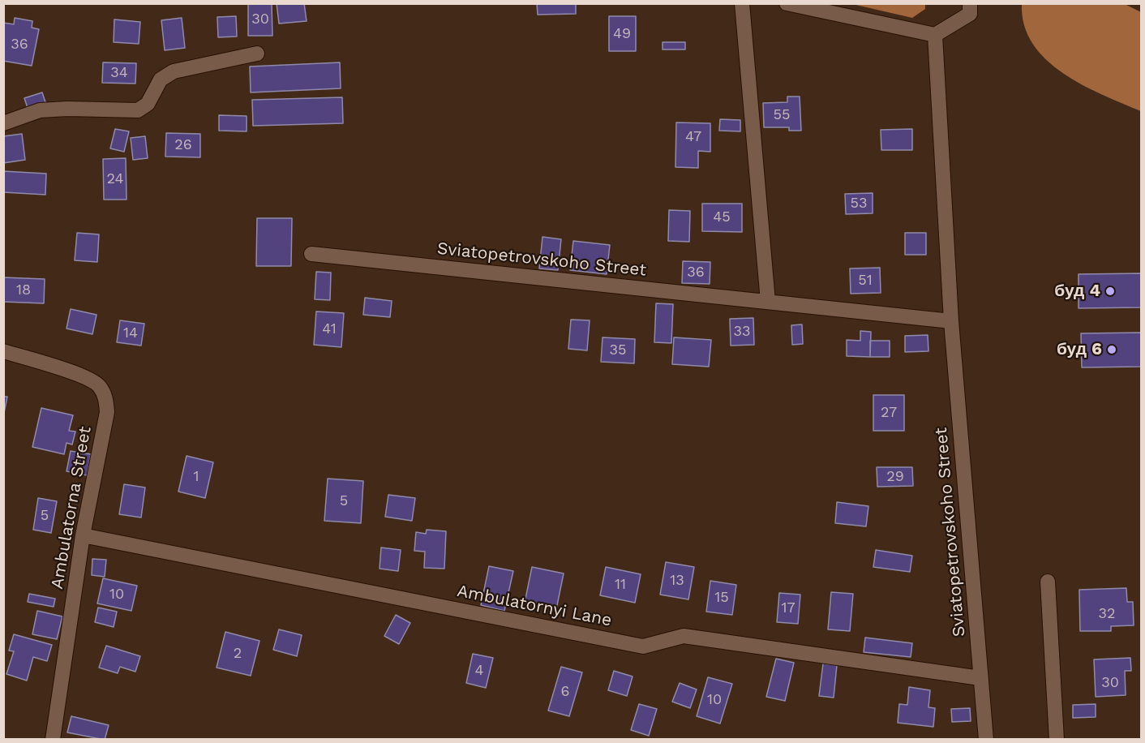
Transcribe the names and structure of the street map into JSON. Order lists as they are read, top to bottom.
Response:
{
  "streets": {
    "street": ["Sviatopetrovskoho Street", "Ambulatorna Street", "Ambulatornyi Lane"]
  },
  "crossings": [
    ["Sviatopetrovskoho Street", "Ambulatornyi Lane"],
    ["Ambulatorna Street", "Ambulatornyi Lane"]
  ],
  "places": ["буд 4", "буд 6"],
  "house_numbers": [
    "30",
    "49",
    "36",
    "34",
    "55",
    "47",
    "26",
    "24",
    "53",
    "45",
    "36",
    "51",
    "18",
    "41",
    "33",
    "14",
    "35",
    "27",
    "1",
    "29",
    "5",
    "5",
    "13",
    "11",
    "10",
    "15",
    "17",
    "32",
    "2",
    "4",
    "30",
    "6",
    "10"
  ]
}
